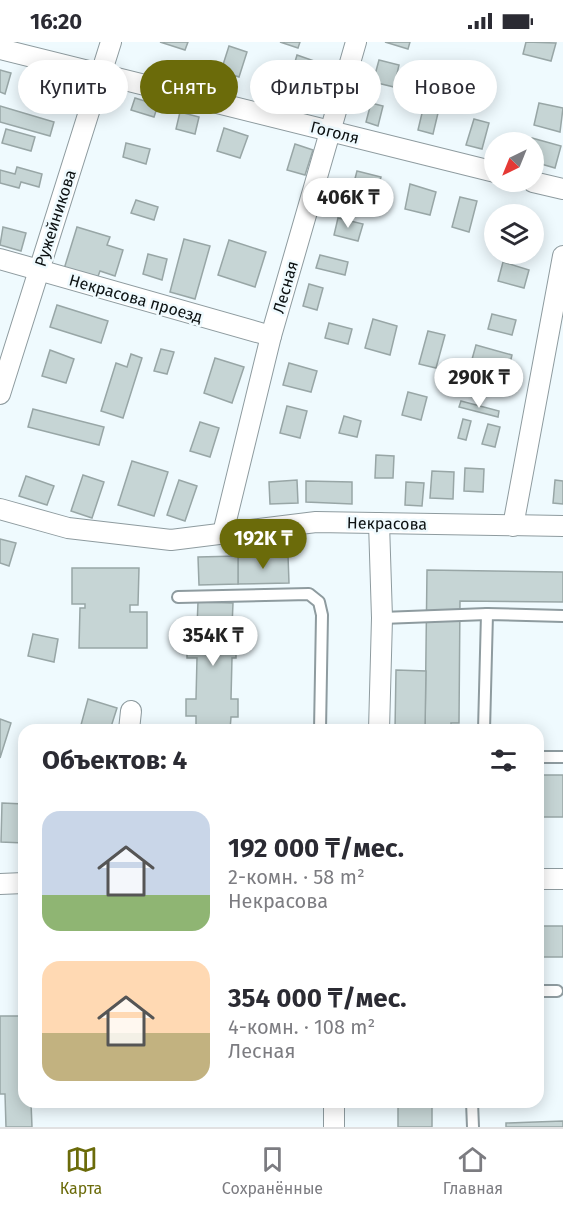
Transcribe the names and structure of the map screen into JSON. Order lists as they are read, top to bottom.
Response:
{
  "streets": {
    "street": [
      "Гоголя",
      "Ружейникова",
      "Лесная",
      "Некрасова проезд",
      "Некрасова"
    ]
  },
  "crossings": [
    ["Гоголя", "Лесная"],
    ["Ружейникова", "Некрасова проезд"],
    ["Лесная", "Некрасова проезд"],
    ["Лесная", "Некрасова"]
  ],
  "north": "bottom left",
  "page": {
    "status": "16:20",
    "chip": [
      "Купить",
      "Снять",
      "Фильтры",
      "Новое"
    ],
    "price": [
      "406K ₸",
      "290K ₸",
      "192K ₸",
      "354K ₸"
    ],
    "heading": "Объектов: 4",
    "list": [
      {
        "name": "192 000 ₸/мес.",
        "note": "2-комн. · 58 m² · Некрасова"
      },
      {
        "name": "354 000 ₸/мес.",
        "note": "4-комн. · 108 m² · Лесная"
      }
    ],
    "tabs": ["Карта", "Сохранённые", "Главная"]
  }
}
